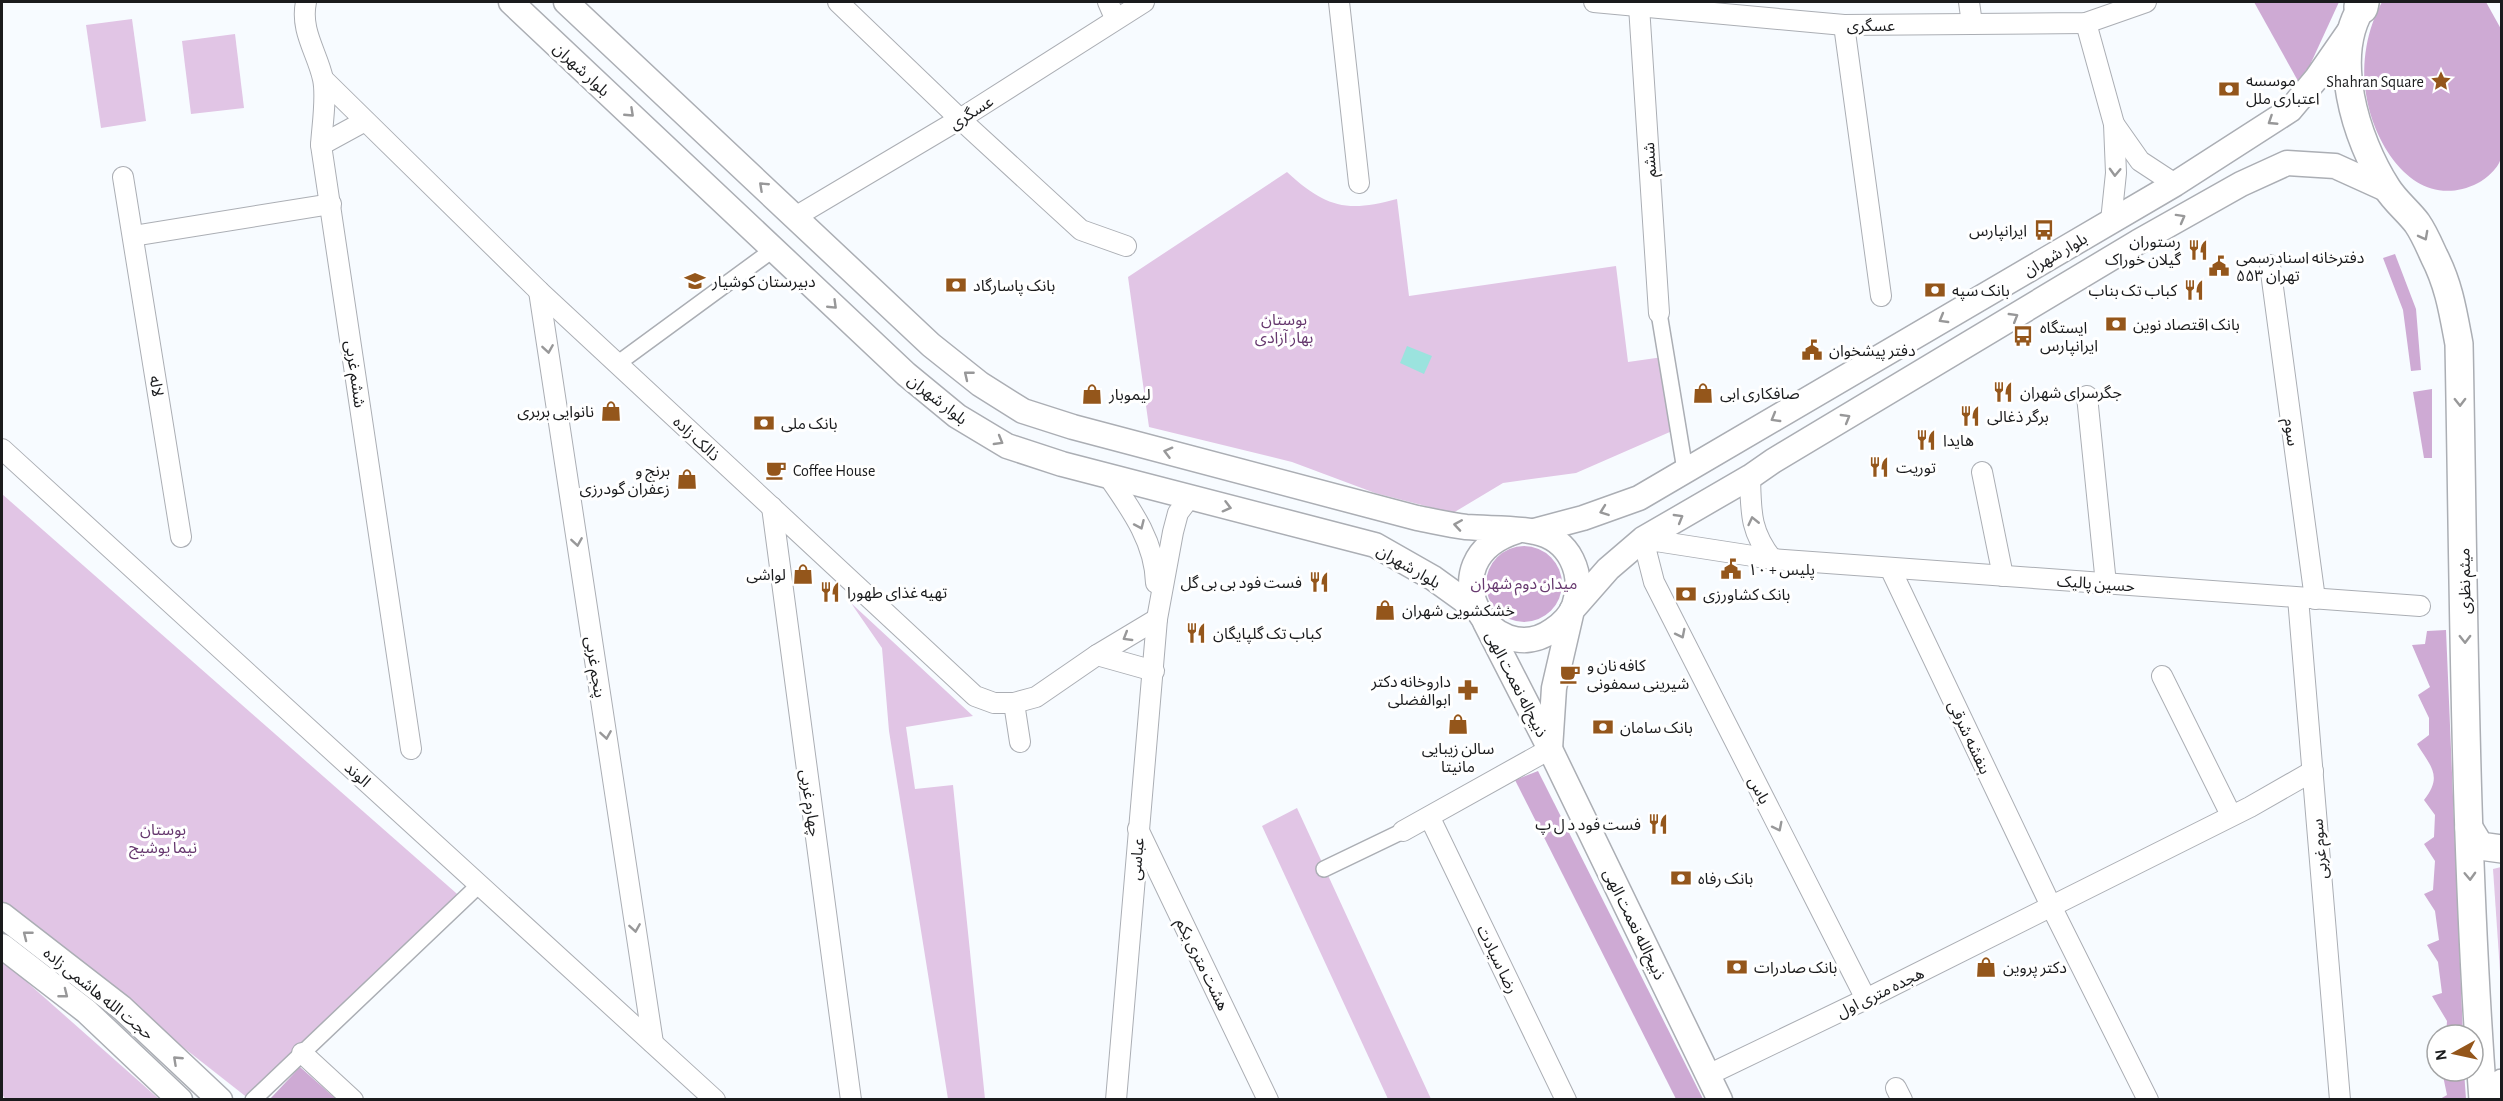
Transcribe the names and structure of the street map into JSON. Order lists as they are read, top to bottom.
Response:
{
  "streets": {
    "main road": ["میثم نظری"],
    "street": [
      "عسگری",
      "بلوار شهران",
      "ششم",
      "ششم غربی",
      "لاله",
      "سوم",
      "ذالک زاده",
      "حسین پالیک",
      "پنجم غربی",
      "ذبیح‌اله نعمت الهی",
      "بنفشه شرقی",
      "الوند",
      "یاس",
      "چهارم غربی",
      "سوم غربی",
      "عباسی",
      "ذبیح‌الله نعمت الهی",
      "رضا سیادت",
      "هشت متری یکم",
      "هجده متری اول",
      "حجت الله هاشمی زاده"
    ]
  },
  "crossings": [
    ["عسگری", "بلوار شهران"],
    ["عسگری", "ششم"],
    ["بلوار شهران", "میثم نظری"],
    ["بلوار شهران", "حسین پالیک"],
    ["بلوار شهران", "ذبیح‌اله نعمت الهی"],
    ["بلوار شهران", "یاس"],
    ["ششم غربی", "ذالک زاده"],
    ["سوم", "حسین پالیک"],
    ["سوم", "سوم غربی"],
    ["ذالک زاده", "پنجم غربی"],
    ["ذالک زاده", "چهارم غربی"],
    ["ذالک زاده", "عباسی"],
    ["حسین پالیک", "بنفشه شرقی"],
    ["حسین پالیک", "یاس"],
    ["حسین پالیک", "سوم غربی"],
    ["پنجم غربی", "الوند"],
    ["ذبیح‌اله نعمت الهی", "ذبیح‌الله نعمت الهی"],
    ["بنفشه شرقی", "هجده متری اول"],
    ["یاس", "هجده متری اول"],
    ["سوم غربی", "هجده متری اول"],
    ["عباسی", "هشت متری یکم"],
    ["ذبیح‌الله نعمت الهی", "هجده متری اول"]
  ],
  "one_way": ["میثم نظری", "پنجم غربی", "یاس"],
  "parks": ["بوستان بهار آزادی", "میدان دوم شهران", "بوستان نیما یوشیج"],
  "places": {
    "place": ["Shahran Square"],
    "bank": [
      "موسسه اعتباری ملل",
      "بانک پاسارگاد",
      "بانک سپه",
      "بانک اقتصاد نوین",
      "بانک ملی",
      "بانک کشاورزی",
      "بانک سامان",
      "بانک رفاه",
      "بانک صادرات"
    ],
    "bus stop": ["ایرانپارس", "ایستگاه ایرانپارس"],
    "restaurant": [
      "رستوران گیلان خوراک",
      "کباب تک بناب",
      "جگرسرای شهران",
      "برگر ذغالی",
      "هایدا",
      "توریت",
      "فست فود بی بی گل",
      "تهیه غذای طهورا",
      "کباب تک گلپایگان",
      "فست فود د ل پ"
    ],
    "public building": ["دفترخانه اسنادرسمی ۵۵۳ تهران", "دفتر پیشخوان", "پلیس + ۱۰"],
    "school or university": ["دبیرستان کوشیار"],
    "shop": [
      "صافکاری ابی",
      "لیموبار",
      "نانوایی بربری",
      "برنج و زعفران گودرزی",
      "لواشی",
      "خشکشویی شهران",
      "سالن زیبایی مانیتا",
      "دکتر پروین"
    ],
    "cafe": ["Coffee House", "کافه نان و شیرینی سمفونی"],
    "pharmacy": ["داروخانه دکتر ابوالفضلی"]
  },
  "north": "left"
}
